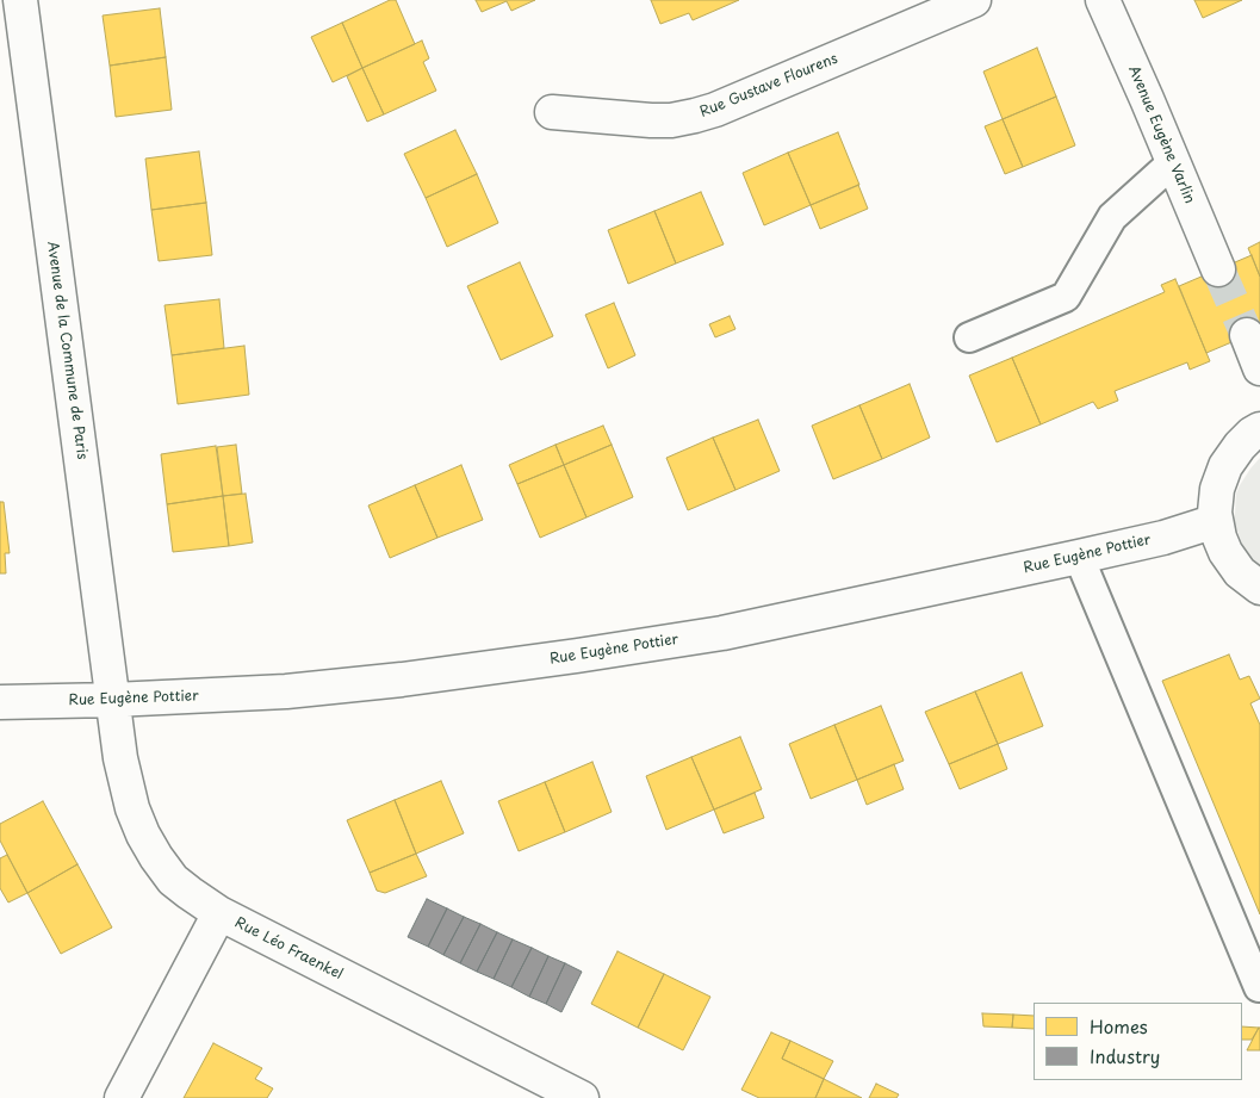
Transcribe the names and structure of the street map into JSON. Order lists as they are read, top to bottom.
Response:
{
  "streets": {
    "street": [
      "Rue Gustave Flourens",
      "Avenue Eugène Varlin",
      "Avenue de la Commune de Paris",
      "Rue Eugène Pottier",
      "Rue Léo Fraenkel"
    ]
  },
  "crossings": [
    ["Avenue de la Commune de Paris", "Rue Eugène Pottier"],
    ["Avenue de la Commune de Paris", "Rue Léo Fraenkel"],
    ["Rue Eugène Pottier", "Rue Léo Fraenkel"]
  ],
  "legend": ["Homes", "Industry"]
}
